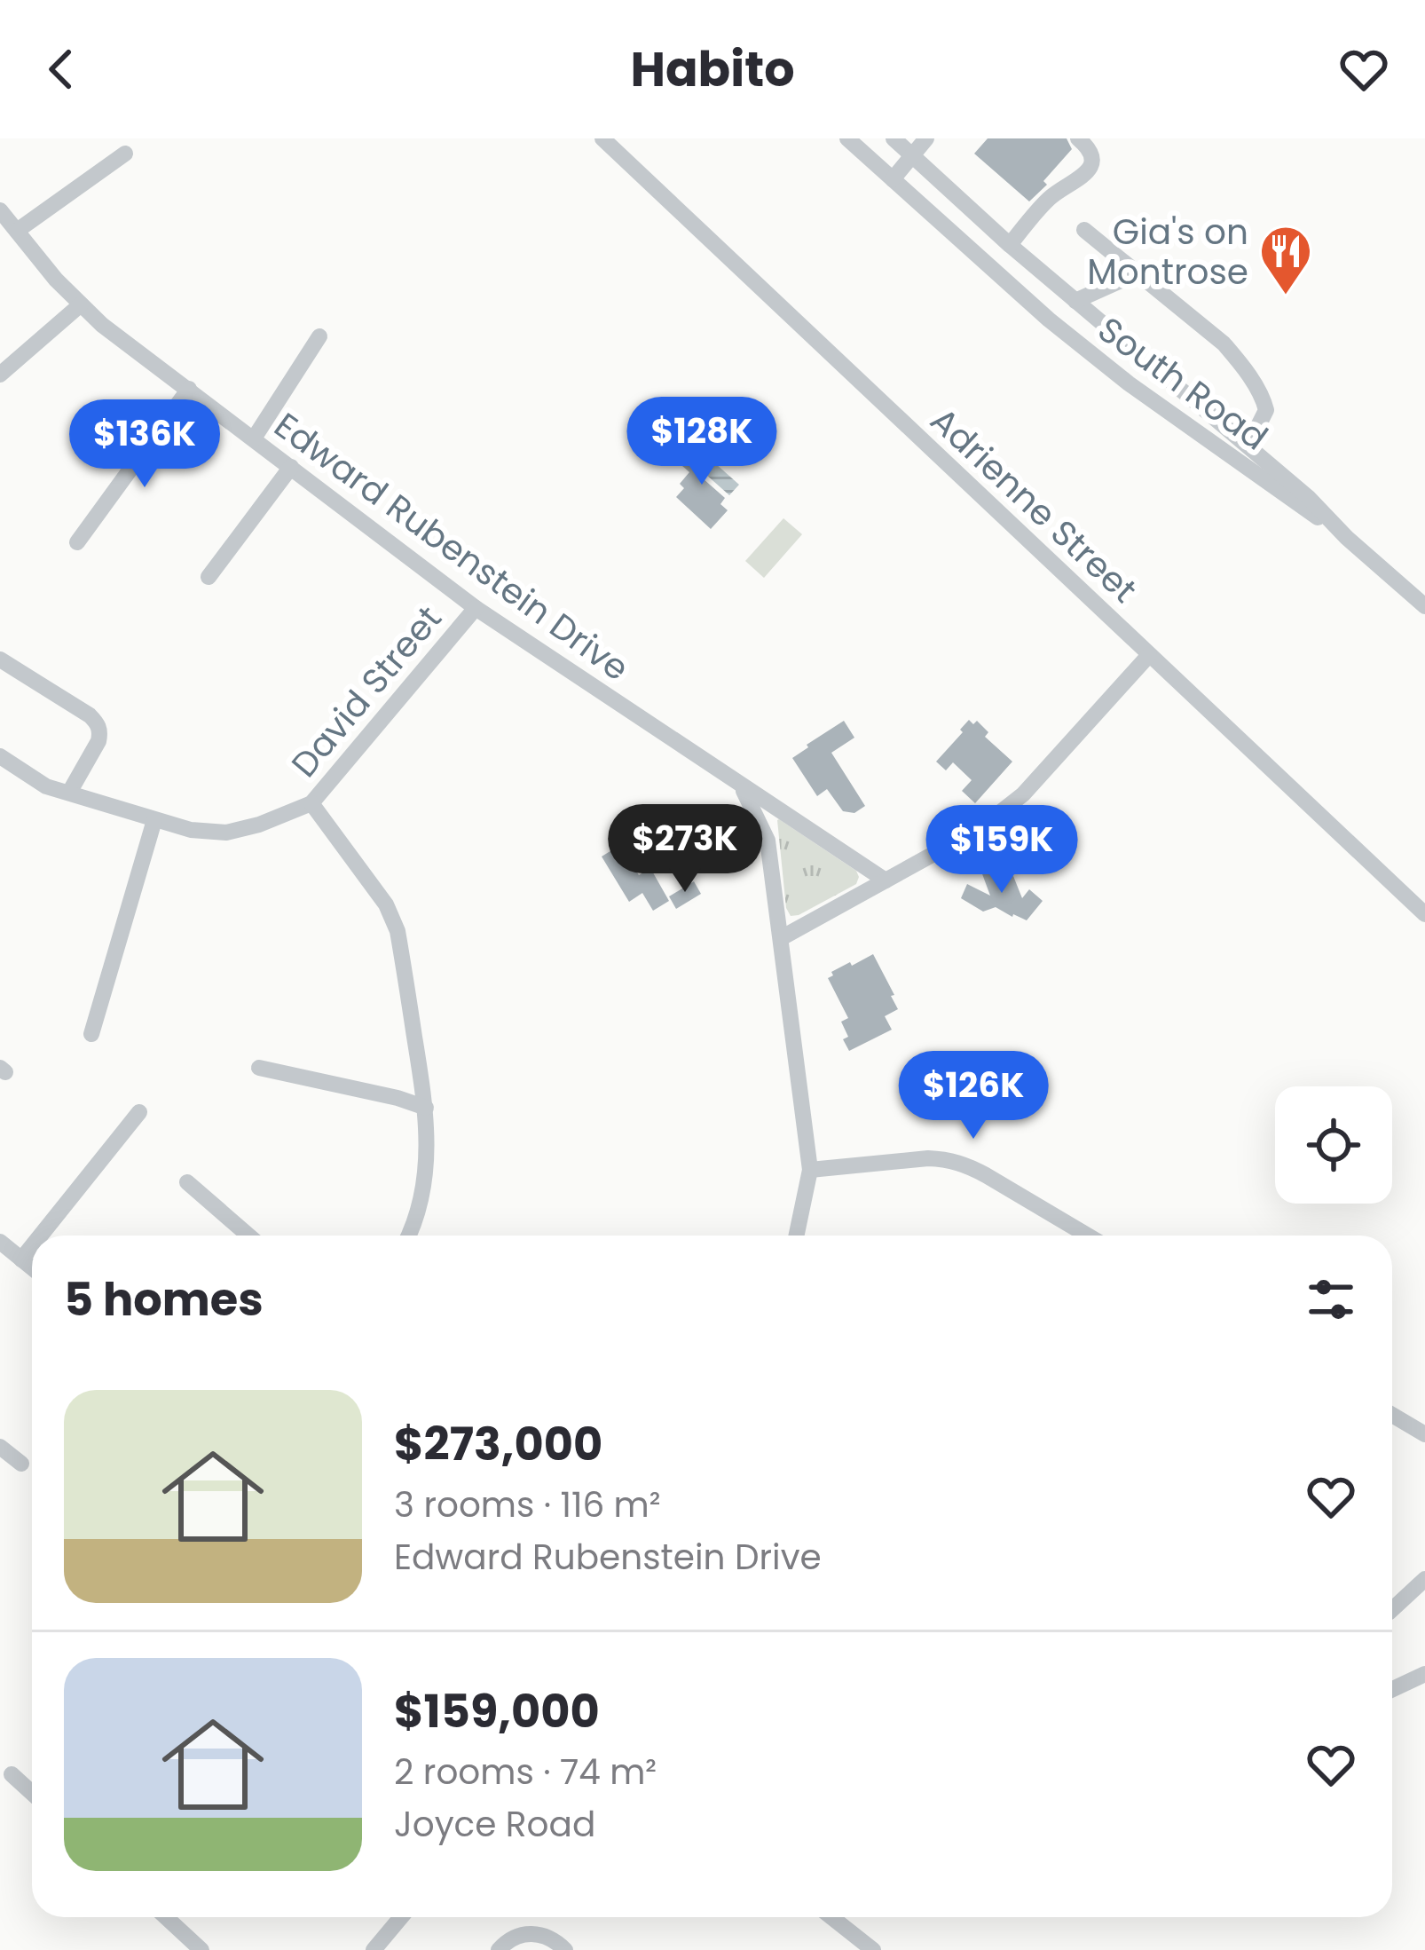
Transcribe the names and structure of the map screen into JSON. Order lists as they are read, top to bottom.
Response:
{
  "streets": {
    "street": [
      "South Road",
      "Adrienne Street",
      "Edward Rubenstein Drive",
      "David Street"
    ]
  },
  "crossings": [
    ["Edward Rubenstein Drive", "David Street"]
  ],
  "places": {
    "restaurant": ["Gia's on Montrose"]
  },
  "page": {
    "header": "Habito",
    "price": [
      "$128K",
      "$136K",
      "$273K",
      "$159K",
      "$126K"
    ],
    "heading": "5 homes",
    "list": [
      {
        "name": "$273,000",
        "note": "3 rooms · 116 m² · Edward Rubenstein Drive"
      },
      {
        "name": "$159,000",
        "note": "2 rooms · 74 m² · Joyce Road"
      }
    ]
  }
}
